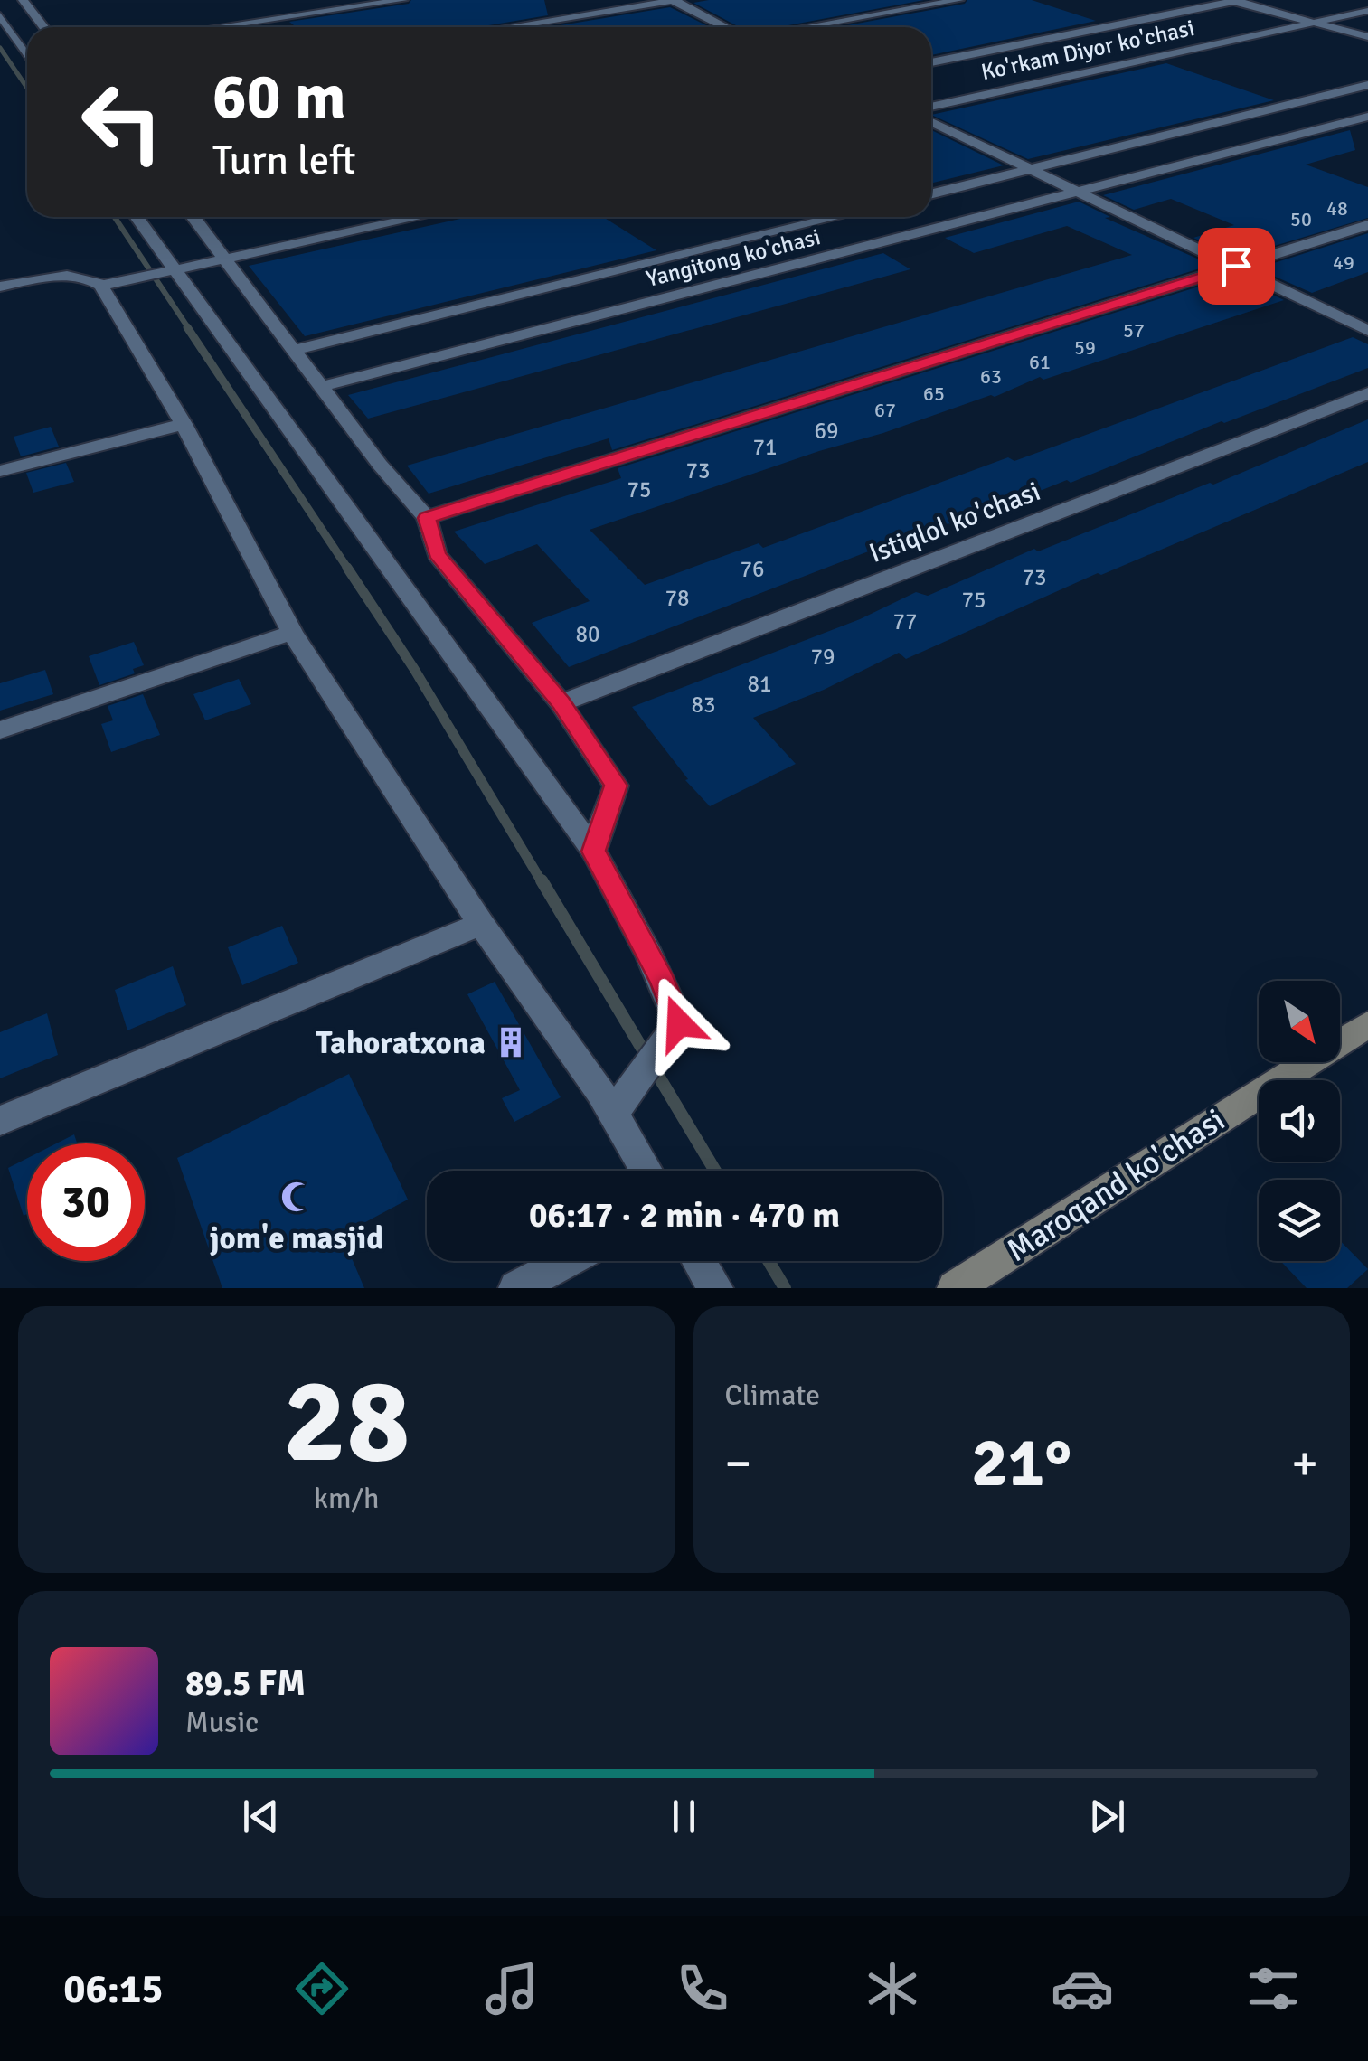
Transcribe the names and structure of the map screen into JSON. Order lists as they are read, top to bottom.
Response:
{
  "streets": {
    "street": [
      "Ko'rkam Diyor ko'chasi",
      "Yangitong ko'chasi",
      "Istiqlol ko'chasi",
      "Maroqand ko'chasi"
    ]
  },
  "places": {
    "building": ["Tahoratxona"],
    "mosque": ["jom'e masjid"]
  },
  "house_numbers": [
    "48",
    "50",
    "49",
    "57",
    "59",
    "61",
    "63",
    "65",
    "67",
    "69",
    "71",
    "73",
    "75",
    "76",
    "73",
    "78",
    "75",
    "77",
    "80",
    "79",
    "81",
    "83"
  ],
  "north": "bottom right",
  "page": {
    "turn": ["60 m", "Turn left"],
    "limit": "30",
    "trip": "06:17 · 2 min · 470 m",
    "tile": [
      ["28", "km/h"],
      "Climate"
    ],
    "heat": ["−", "21°", "+"],
    "song": ["89.5 FM", "Music"],
    "tabs": "06:15"
  }
}
